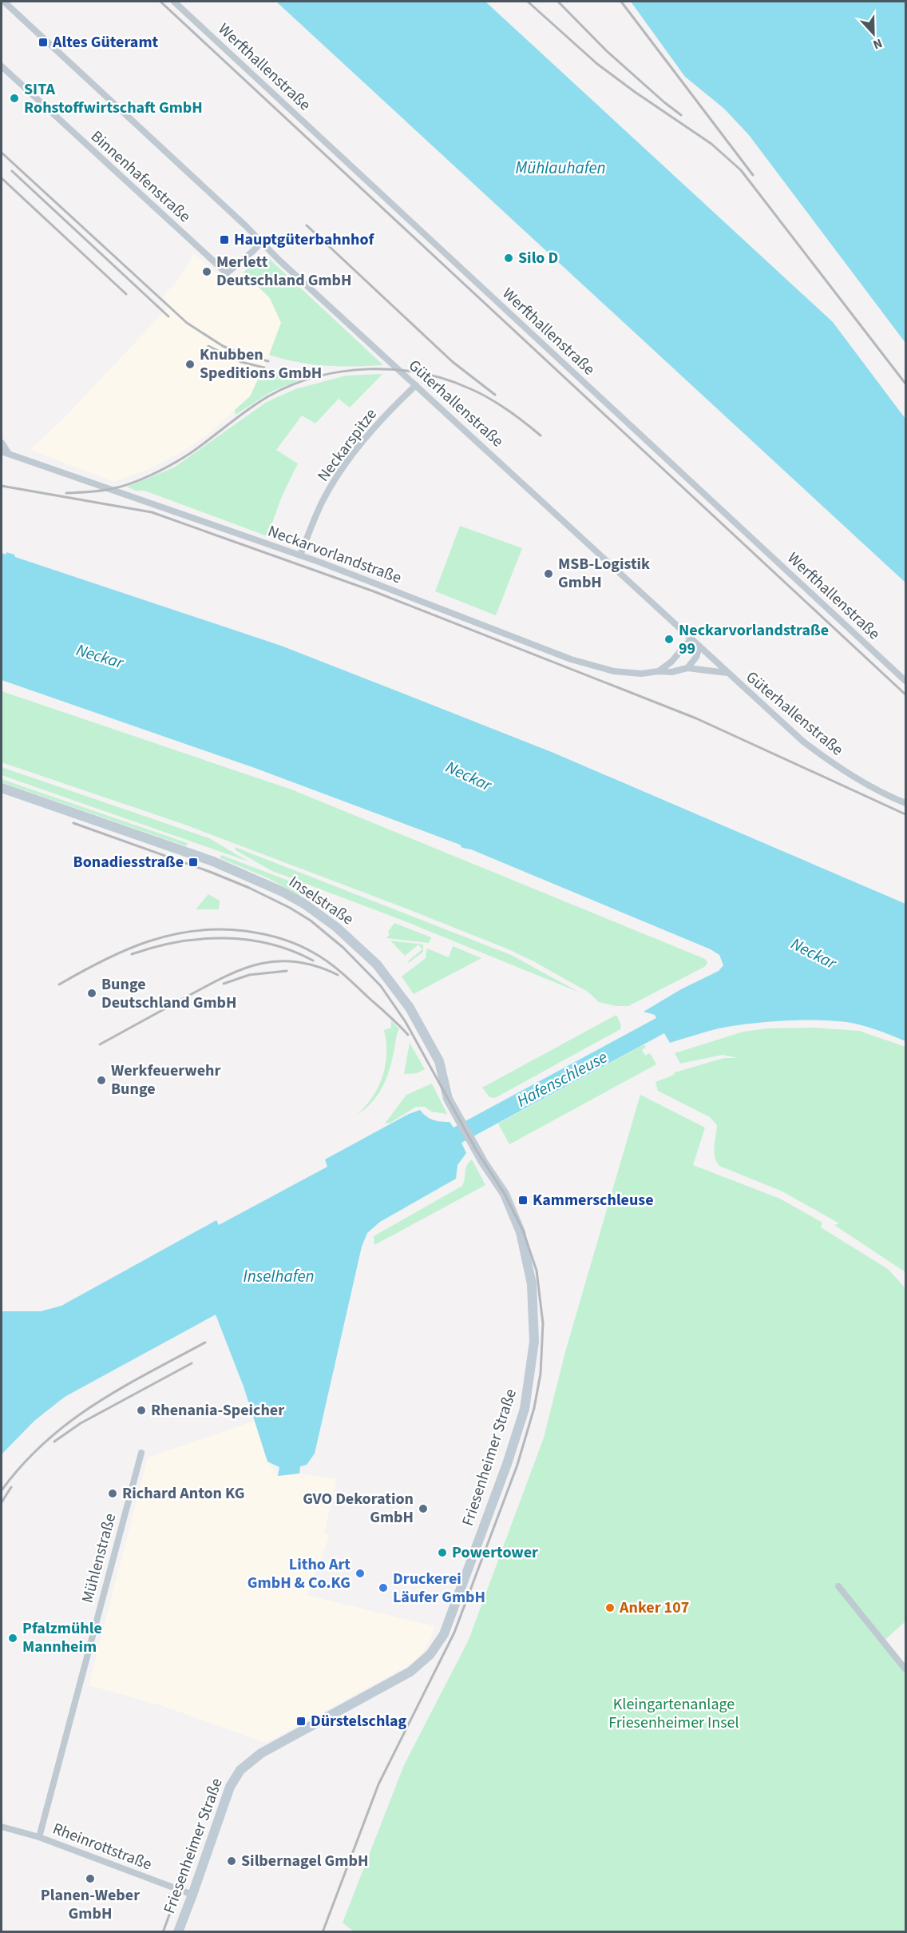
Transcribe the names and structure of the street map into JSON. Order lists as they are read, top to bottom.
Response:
{
  "streets": {
    "street": [
      "Werfthallenstraße",
      "Binnenhafenstraße",
      "Güterhallenstraße",
      "Neckarspitze",
      "Neckarvorlandstraße",
      "Inselstraße",
      "Friesenheimer Straße",
      "Mühlenstraße",
      "Rheinrottstraße"
    ]
  },
  "crossings": [
    ["Binnenhafenstraße", "Güterhallenstraße"],
    ["Güterhallenstraße", "Neckarspitze"],
    ["Güterhallenstraße", "Neckarvorlandstraße"],
    ["Neckarspitze", "Neckarvorlandstraße"],
    ["Inselstraße", "Friesenheimer Straße"],
    ["Friesenheimer Straße", "Rheinrottstraße"],
    ["Mühlenstraße", "Rheinrottstraße"]
  ],
  "water": [
    "Mühlauhafen",
    "Neckar",
    "Hafenschleuse",
    "Inselhafen"
  ],
  "parks": ["Kleingartenanlage Friesenheimer Insel"],
  "places": {
    "transit": [
      "Altes Güteramt",
      "Hauptgüterbahnhof",
      "Bonadiesstraße",
      "Kammerschleuse",
      "Dürstelschlag"
    ],
    "other": [
      "SITA Rohstoffwirtschaft GmbH",
      "Silo D",
      "Merlett Deutschland GmbH",
      "Knubben Speditions GmbH",
      "MSB-Logistik GmbH",
      "Neckarvorlandstraße 99",
      "Bunge Deutschland GmbH",
      "Werkfeuerwehr Bunge",
      "Rhenania-Speicher",
      "Richard Anton KG",
      "GVO Dekoration GmbH",
      "Powertower",
      "Litho Art GmbH & Co.KG",
      "Druckerei Läufer GmbH",
      "Anker 107",
      "Pfalzmühle Mannheim",
      "Silbernagel GmbH",
      "Planen-Weber GmbH"
    ]
  },
  "north": "bottom"
}
